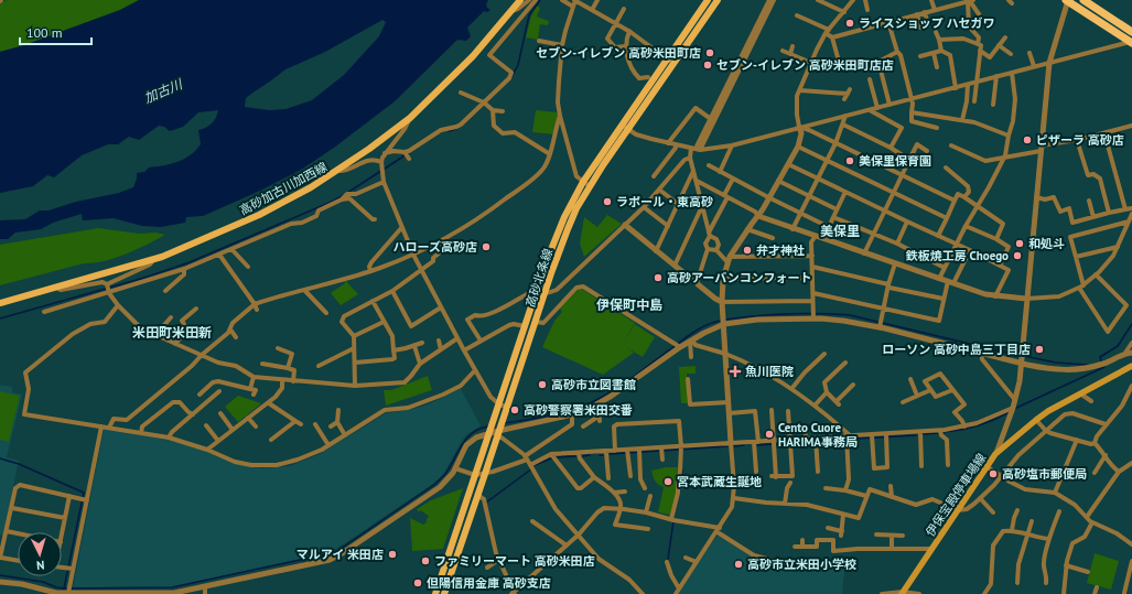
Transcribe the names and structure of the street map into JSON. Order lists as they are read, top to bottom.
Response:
{
  "streets": {
    "main road": ["高砂加古川加西線", "高砂北条線", "伊保宝殿停車場線"]
  },
  "districts": ["美保里", "伊保町中島", "米田町米田新"],
  "water": ["加古川"],
  "places": {
    "other": [
      "ライスショップ ハセガワ",
      "セブン-イレブン 高砂米田町店",
      "セブン-イレブン 高砂米田町店店",
      "ピザーラ 高砂店",
      "美保里保育園",
      "ラポール・東高砂",
      "和処斗",
      "ハローズ高砂店",
      "弁才神社",
      "鉄板焼工房 Choego",
      "高砂アーバンコンフォート",
      "ローソン 高砂中島三丁目店",
      "高砂市立図書館",
      "高砂警察署米田交番",
      "Cento Cuore HARIMA事務局",
      "高砂塩市郵便局",
      "宮本武蔵生誕地",
      "マルアイ 米田店",
      "ファミリーマート 高砂米田店",
      "高砂市立米田小学校",
      "但陽信用金庫 高砂支店"
    ],
    "health": ["魚川医院"]
  },
  "scale_bar": "100 m",
  "north": "bottom"
}
